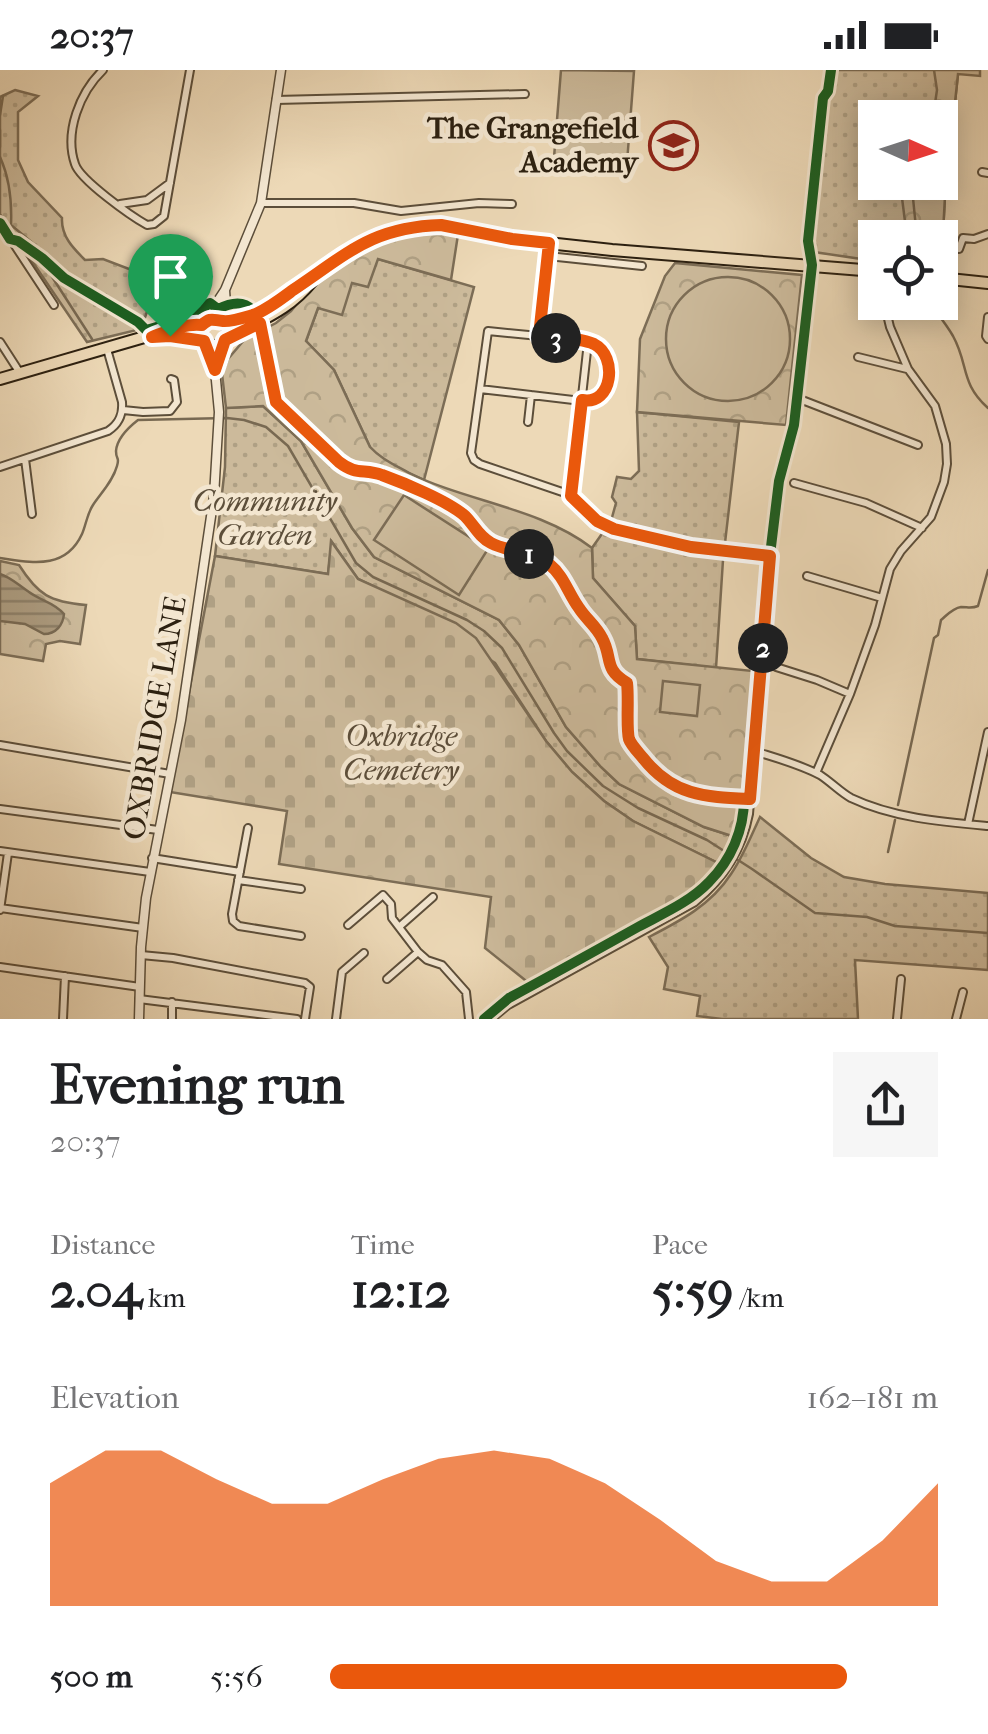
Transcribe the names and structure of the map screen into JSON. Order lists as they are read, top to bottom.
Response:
{
  "streets": {
    "street": ["OXBRIDGE LANE"]
  },
  "parks": ["Community Garden", "Oxbridge Cemetery"],
  "places": {
    "school or university": ["The Grangefield Academy"]
  },
  "north": "right",
  "page": {
    "status": "20:37",
    "pins": ["3", "1", "2"],
    "heading": ["Evening run", "20:37"],
    "stats": [
      ["Distance", "2.04 km"],
      ["Time", "12:12"],
      ["Pace", "5:59 /km"]
    ],
    "chart": ["Elevation", "162–181 m"],
    "list": [
      {
        "name": "500 m",
        "note": "5:56"
      }
    ]
  }
}
